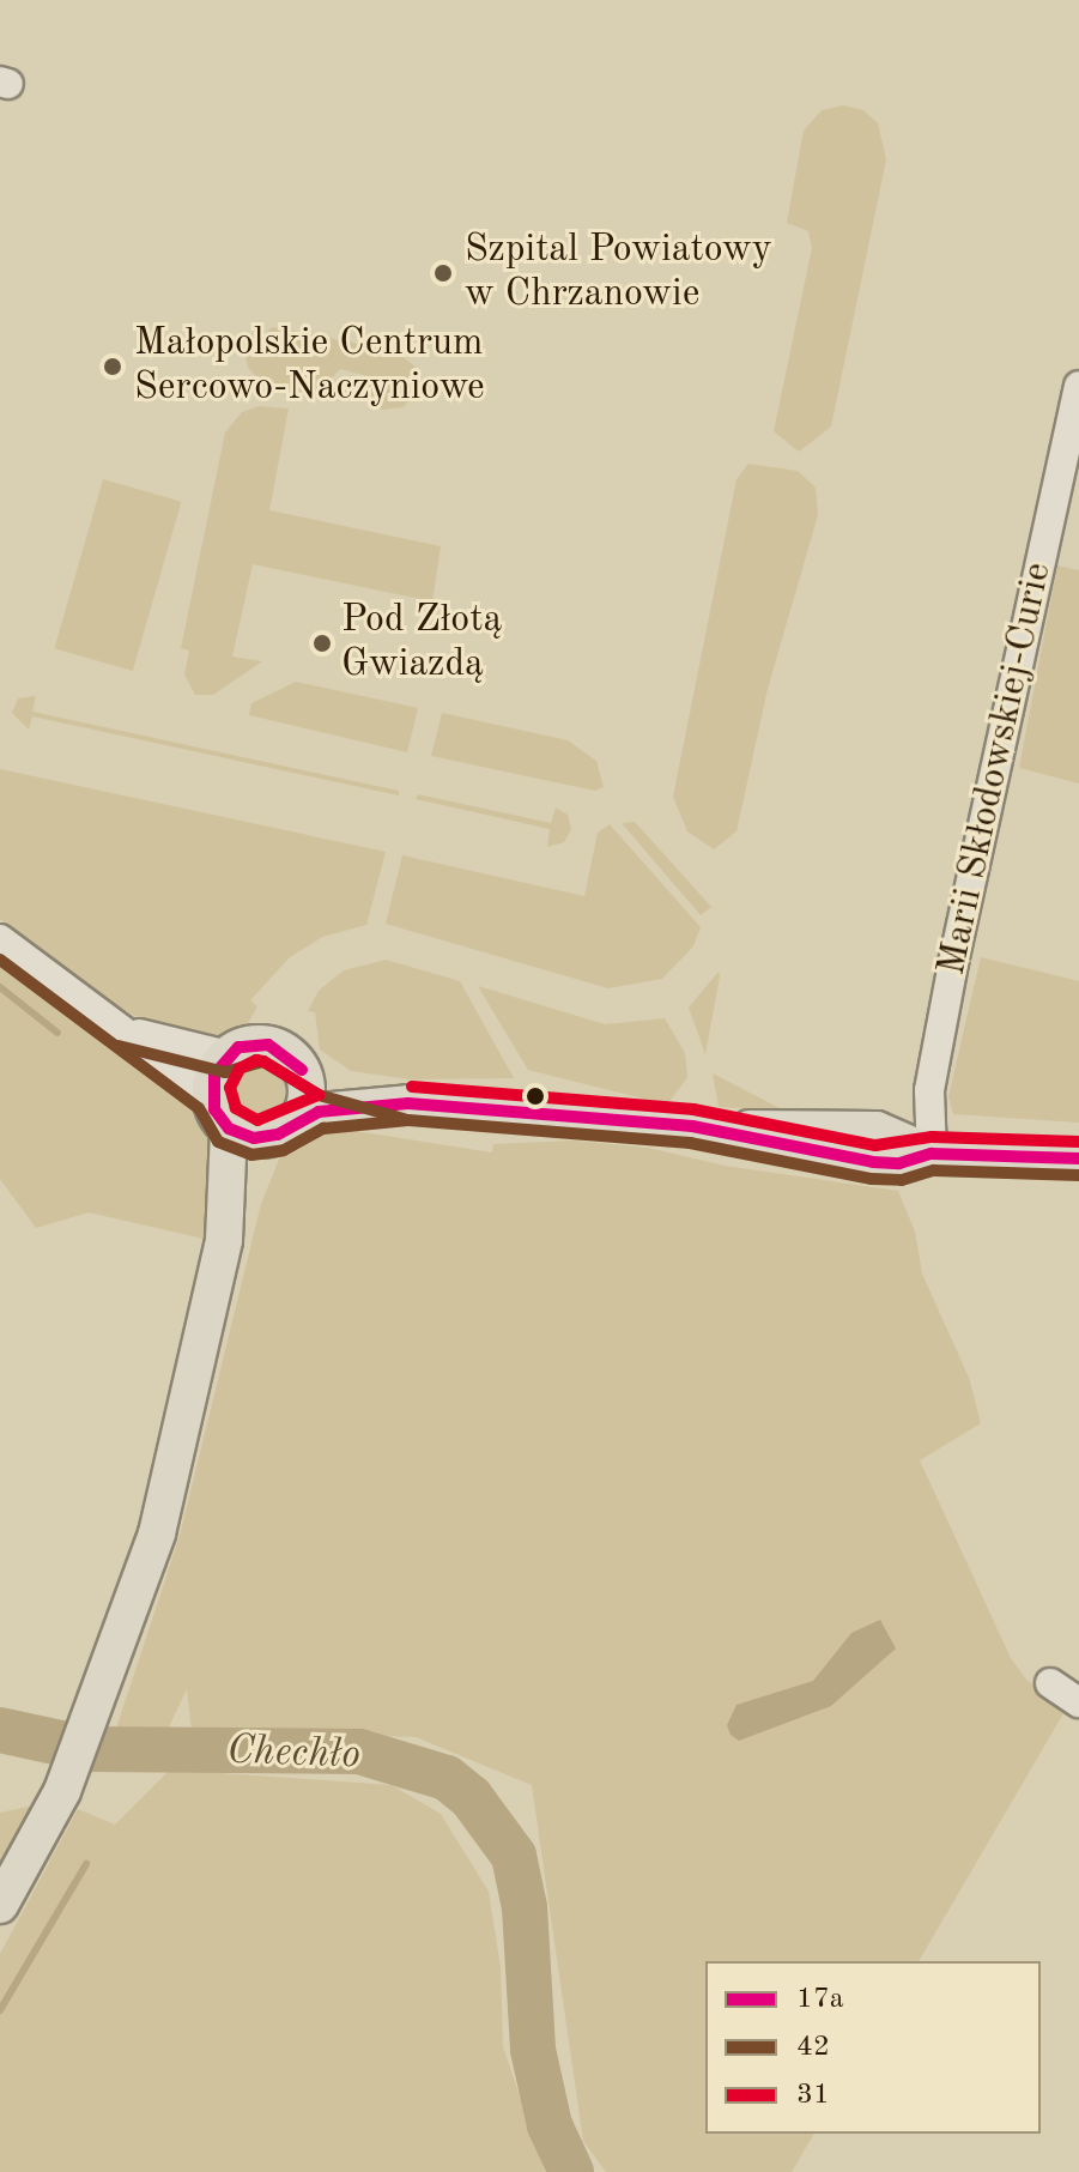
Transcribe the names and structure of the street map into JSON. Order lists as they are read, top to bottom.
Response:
{
  "streets": {
    "street": ["Marii Skłodowskiej-Curie"]
  },
  "water": ["Chechło"],
  "places": ["Szpital Powiatowy w Chrzanowie", "Małopolskie Centrum Sercowo-Naczyniowe", "Pod Złotą Gwiazdą"],
  "lines": ["transit line 42", "transit line 17a", "transit line 31"],
  "legend": ["17a", "42", "31"]
}
